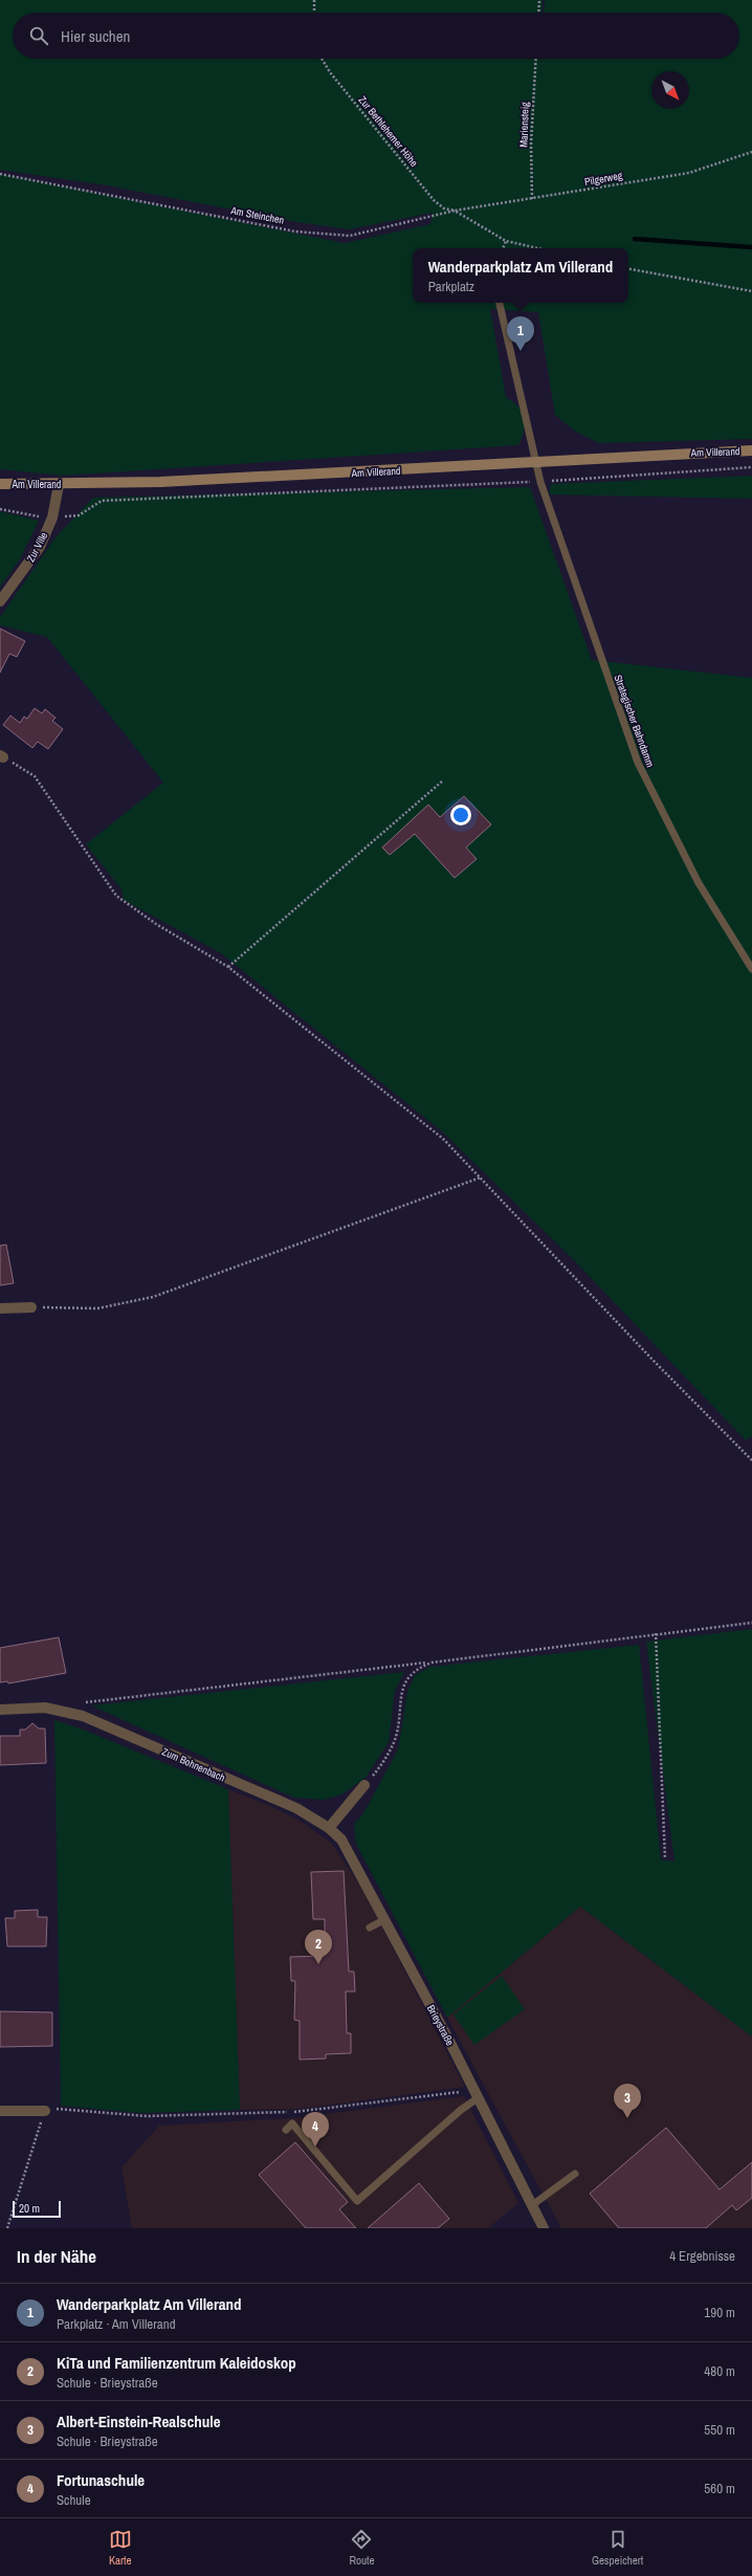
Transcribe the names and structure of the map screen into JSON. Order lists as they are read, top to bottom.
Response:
{
  "streets": {
    "main road": ["Am Villerand"],
    "street": ["Zur Ville", "Zum Bohnenbach", "Brieystraße"],
    "lane": ["Strategischer Bahndamm"],
    "path": [
      "Mariensteig",
      "Zur Bethlehemer Höhe",
      "Pilgerweg",
      "Am Steinchen"
    ]
  },
  "crossings": [
    ["Mariensteig", "Pilgerweg"],
    ["Zur Bethlehemer Höhe", "Pilgerweg"],
    ["Zur Bethlehemer Höhe", "Am Steinchen"],
    ["Pilgerweg", "Am Steinchen"],
    ["Am Villerand", "Zur Ville"],
    ["Am Villerand", "Strategischer Bahndamm"],
    ["Zum Bohnenbach", "Brieystraße"]
  ],
  "scale_bar": "20 m",
  "north": "bottom right",
  "page": {
    "search": "Hier suchen",
    "popup": ["Wanderparkplatz Am Villerand", "Parkplatz"],
    "pins": [
      "1",
      "2",
      "3",
      "4"
    ],
    "scale": "20 m",
    "heading": ["In der Nähe", "4 Ergebnisse"],
    "list": [
      {
        "mark": "1",
        "name": "Wanderparkplatz Am Villerand",
        "note": "Parkplatz · Am Villerand",
        "value": "190 m"
      },
      {
        "mark": "2",
        "name": "KiTa und Familienzentrum Kaleidoskop",
        "note": "Schule · Brieystraße",
        "value": "480 m"
      },
      {
        "mark": "3",
        "name": "Albert-Einstein-Realschule",
        "note": "Schule · Brieystraße",
        "value": "550 m"
      },
      {
        "mark": "4",
        "name": "Fortunaschule",
        "note": "Schule",
        "value": "560 m"
      }
    ],
    "nav": ["Karte", "Route", "Gespeichert"]
  }
}
